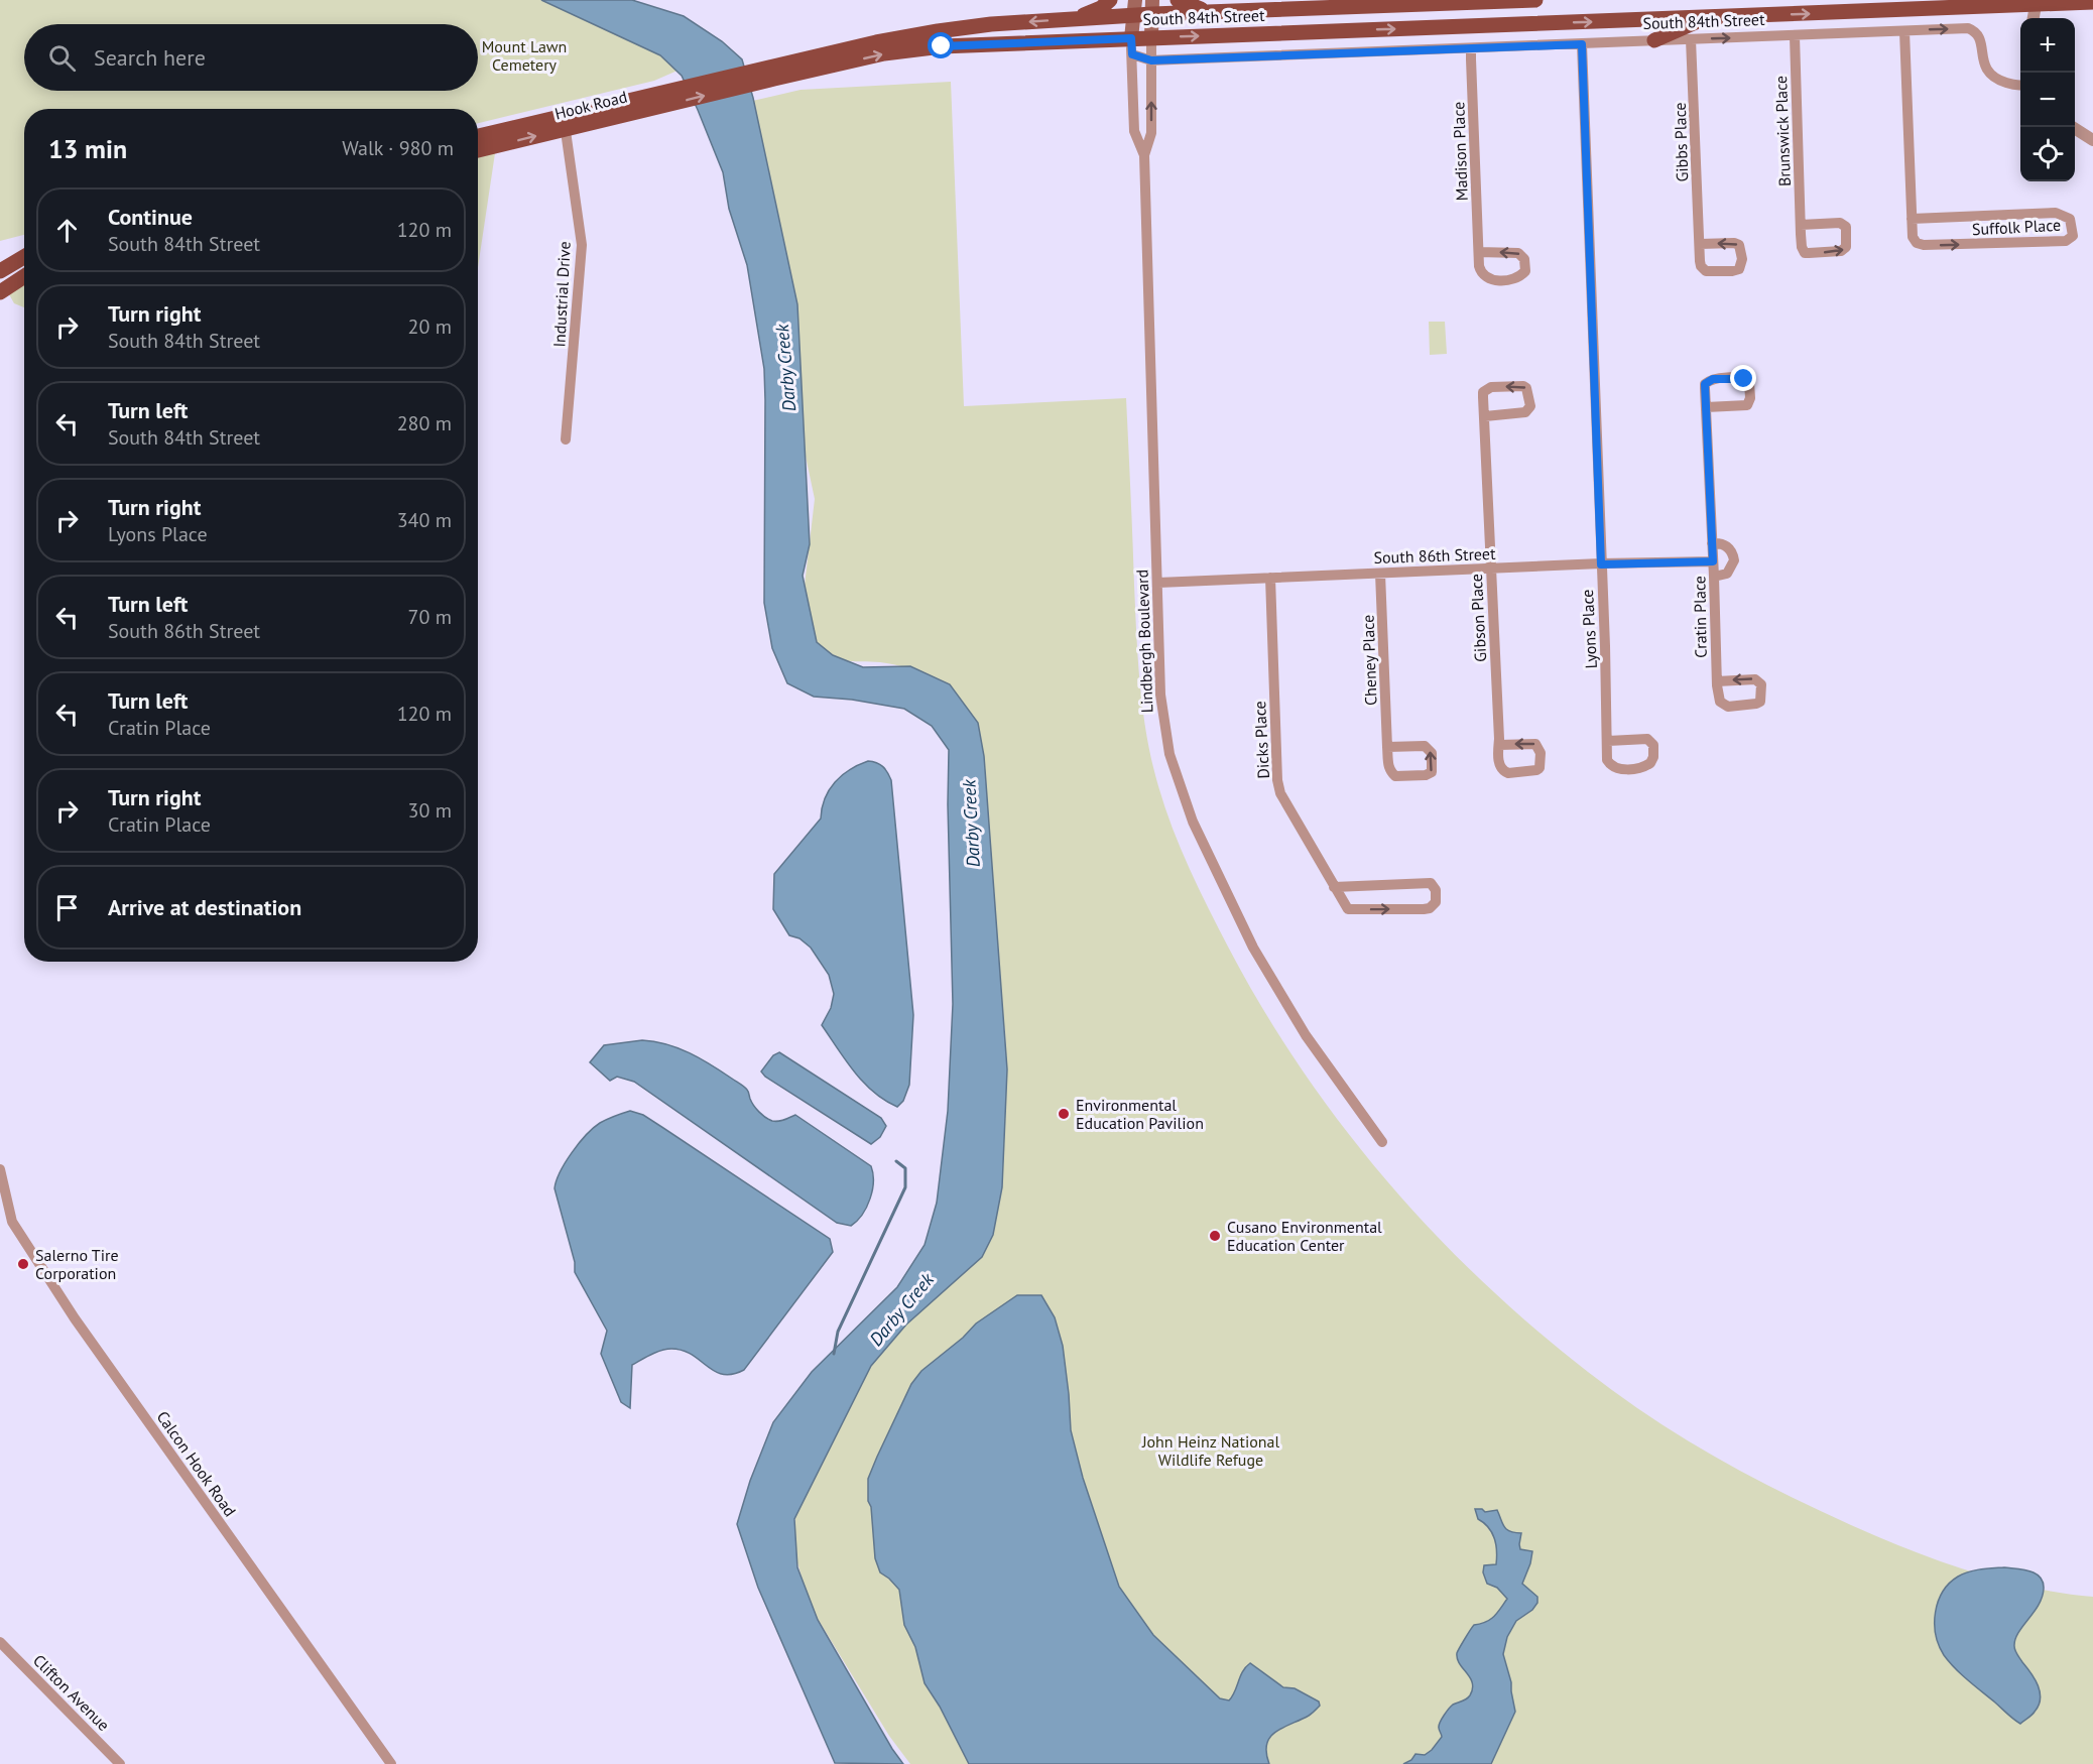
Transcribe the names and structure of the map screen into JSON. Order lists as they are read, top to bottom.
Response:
{
  "streets": {
    "main road": ["South 84th Street", "Hook Road", "Lindbergh Boulevard"],
    "street": [
      "Brunswick Place",
      "Gibbs Place",
      "Madison Place",
      "Suffolk Place",
      "Industrial Drive",
      "South 86th Street",
      "Cratin Place",
      "Gibson Place",
      "Lyons Place",
      "Cheney Place",
      "Dicks Place",
      "Calcon Hook Road",
      "Clifton Avenue"
    ]
  },
  "crossings": [
    ["South 84th Street", "Hook Road"],
    ["South 84th Street", "Brunswick Place"],
    ["South 84th Street", "Gibbs Place"],
    ["South 84th Street", "Madison Place"],
    ["South 84th Street", "Suffolk Place"],
    ["South 84th Street", "Lyons Place"],
    ["South 84th Street", "Lindbergh Boulevard"],
    ["Hook Road", "Industrial Drive"],
    ["South 86th Street", "Cratin Place"],
    ["South 86th Street", "Gibson Place"],
    ["South 86th Street", "Lyons Place"],
    ["South 86th Street", "Lindbergh Boulevard"],
    ["South 86th Street", "Cheney Place"],
    ["South 86th Street", "Dicks Place"]
  ],
  "water": ["Darby Creek"],
  "parks": ["Mount Lawn Cemetery", "John Heinz National Wildlife Refuge"],
  "places": ["Environmental Education Pavilion", "Cusano Environmental Education Center", "Salerno Tire Corporation"],
  "page": {
    "map_buttons": ["+", "−"],
    "search": "Search here",
    "heading": ["13 min", "Walk · 980 m"],
    "list": [
      ["Continue", "South 84th Street", "120 m"],
      ["Turn right", "South 84th Street", "20 m"],
      ["Turn left", "South 84th Street", "280 m"],
      ["Turn right", "Lyons Place", "340 m"],
      ["Turn left", "South 86th Street", "70 m"],
      ["Turn left", "Cratin Place", "120 m"],
      ["Turn right", "Cratin Place", "30 m"],
      "Arrive at destination"
    ]
  }
}
